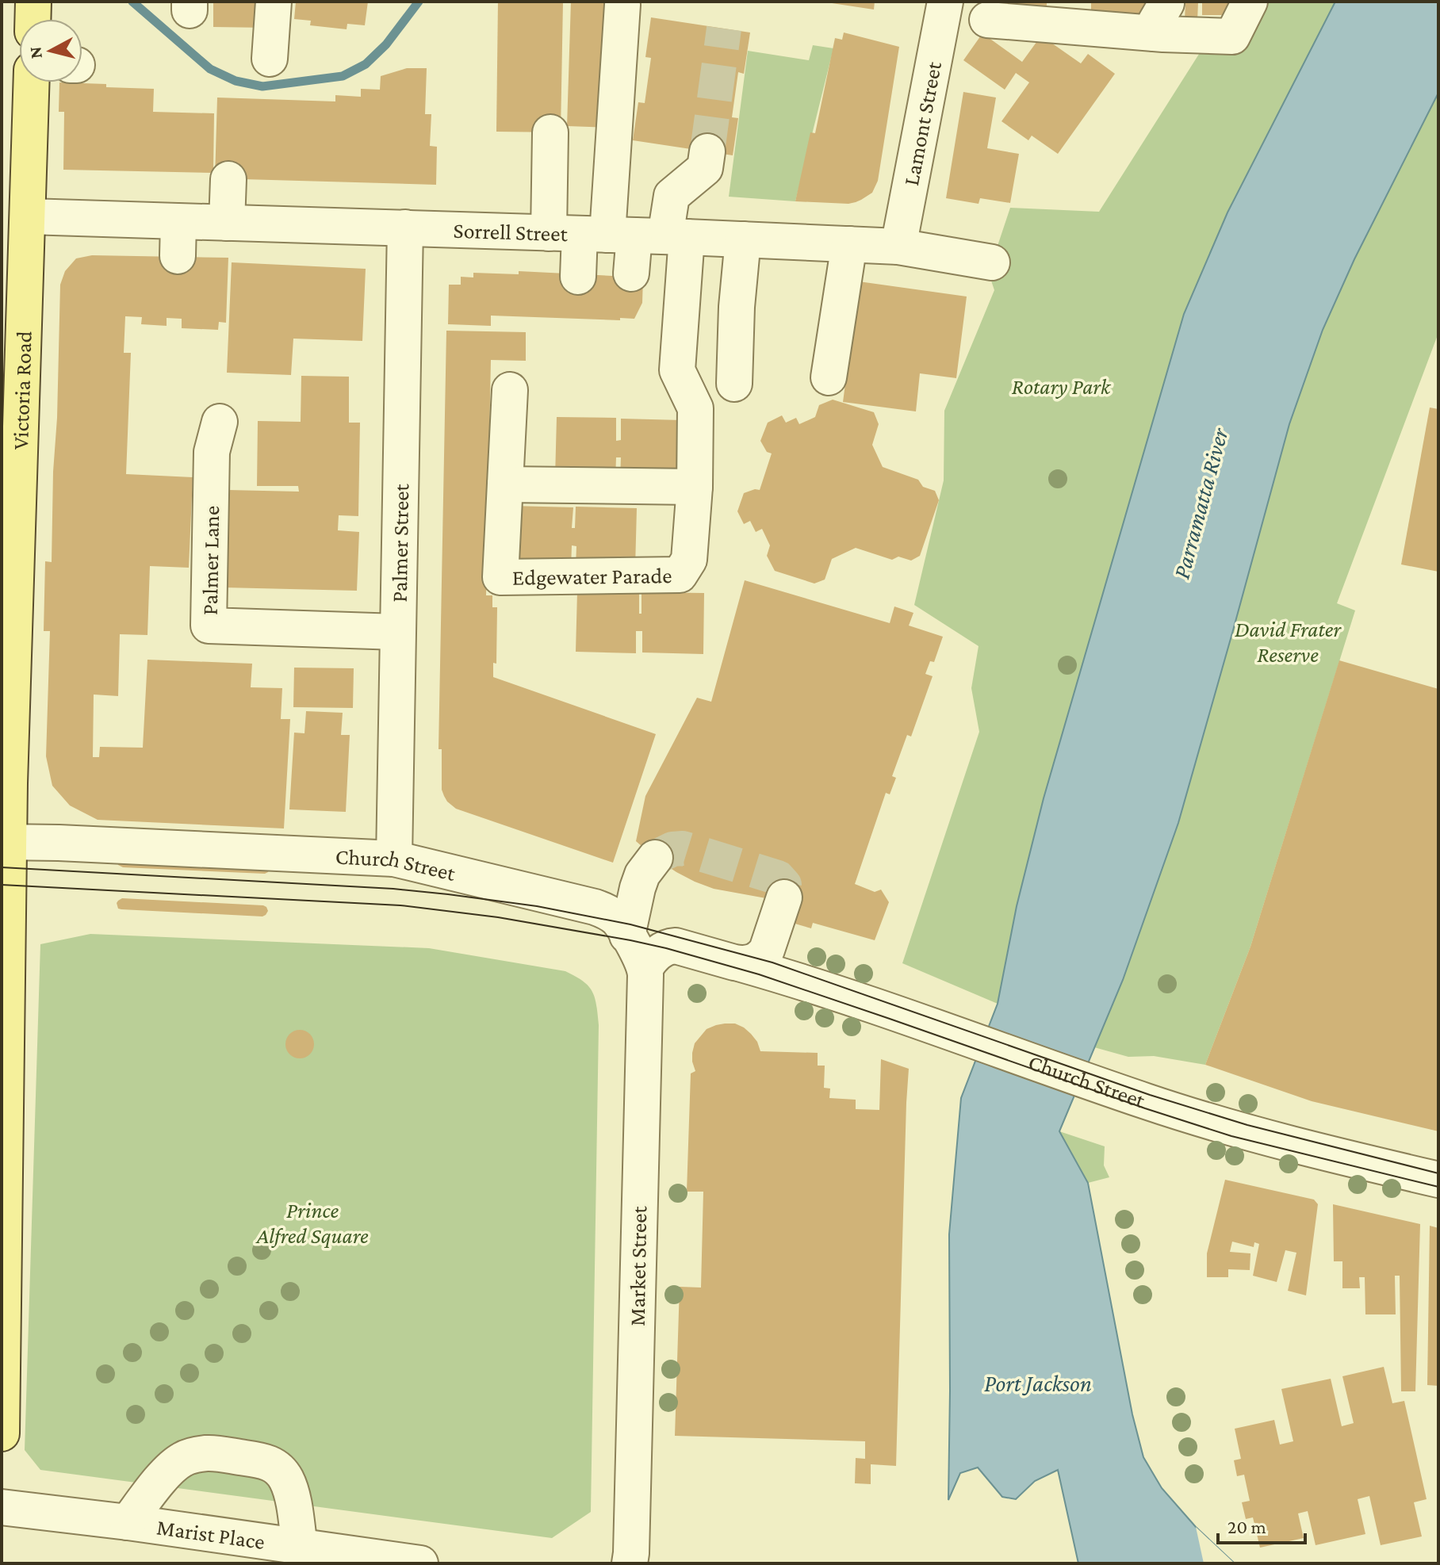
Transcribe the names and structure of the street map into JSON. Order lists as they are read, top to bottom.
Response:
{
  "streets": {
    "main road": ["Victoria Road"],
    "street": [
      "Lamont Street",
      "Sorrell Street",
      "Palmer Street",
      "Palmer Lane",
      "Edgewater Parade",
      "Church Street",
      "Market Street",
      "Marist Place"
    ]
  },
  "crossings": [
    ["Lamont Street", "Sorrell Street"],
    ["Sorrell Street", "Victoria Road"],
    ["Sorrell Street", "Palmer Street"],
    ["Sorrell Street", "Edgewater Parade"],
    ["Victoria Road", "Church Street"],
    ["Palmer Street", "Palmer Lane"],
    ["Palmer Street", "Church Street"],
    ["Church Street", "Market Street"]
  ],
  "water": ["Parramatta River", "Port Jackson"],
  "parks": ["Rotary Park", "David Frater Reserve", "Prince Alfred Square"],
  "scale_bar": "20 m",
  "north": "left"
}
